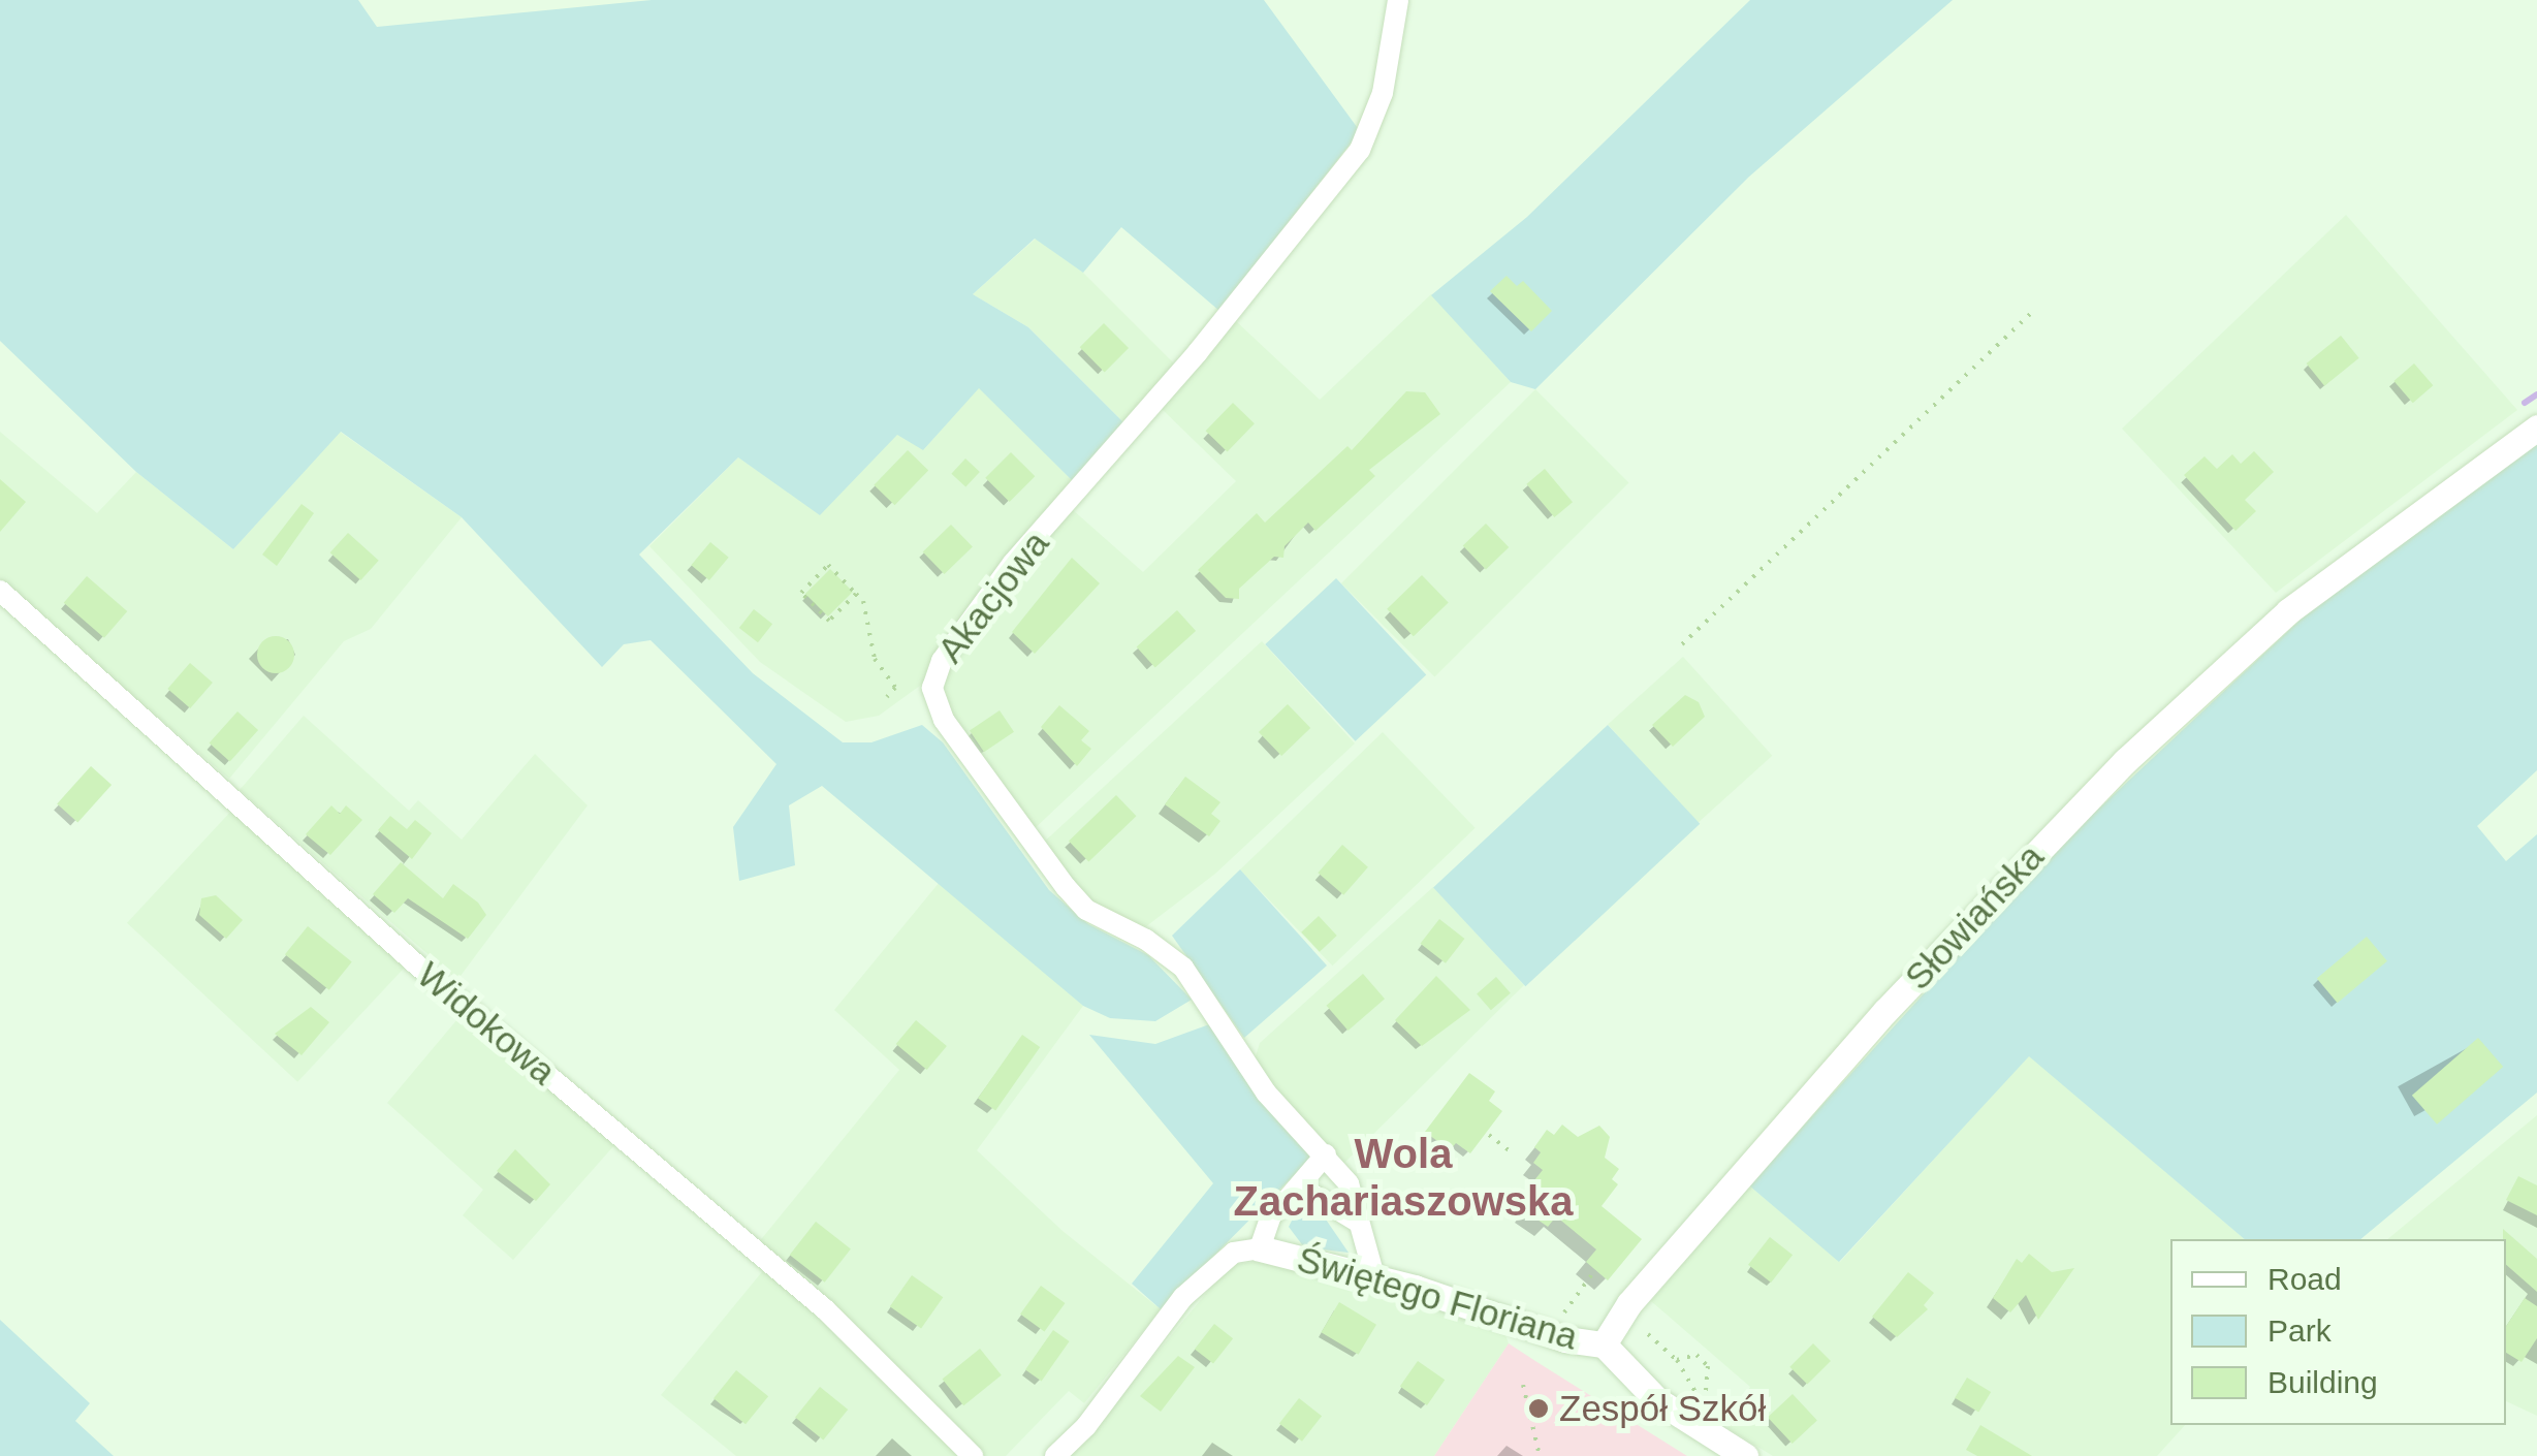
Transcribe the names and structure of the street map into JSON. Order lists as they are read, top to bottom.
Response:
{
  "streets": {
    "street": [
      "Akacjowa",
      "Słowiańska",
      "Widokowa",
      "Świętego Floriana"
    ]
  },
  "crossings": [
    ["Akacjowa", "Świętego Floriana"],
    ["Słowiańska", "Świętego Floriana"]
  ],
  "districts": ["Wola Zachariaszowska"],
  "places": ["Zespół Szkół"],
  "legend": ["Road", "Park", "Building"]
}
